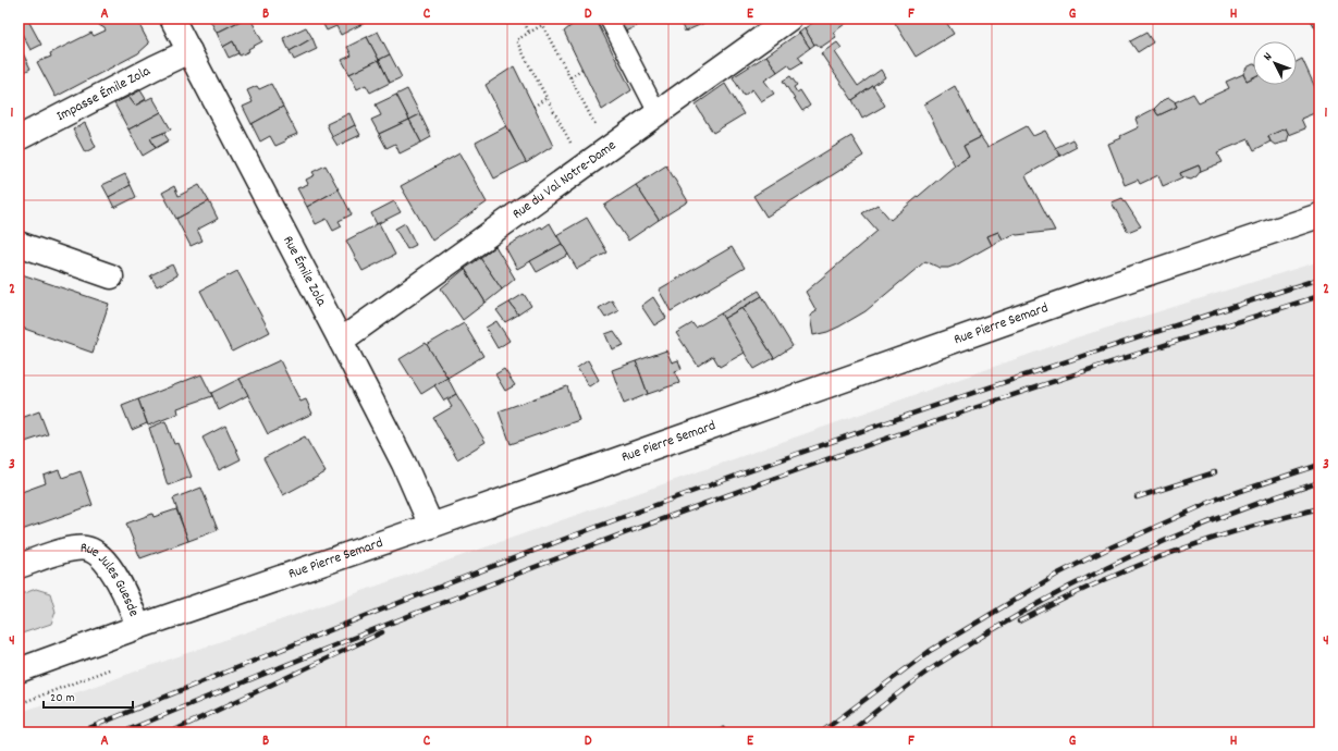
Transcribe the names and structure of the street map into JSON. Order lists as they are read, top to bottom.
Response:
{
  "streets": {
    "street": [
      "Impasse Émile Zola",
      "Rue du Val Notre-Dame",
      "Rue Émile Zola",
      "Rue Pierre Semard",
      "Rue Jules Guesde"
    ]
  },
  "crossings": [
    ["Impasse Émile Zola", "Rue Émile Zola"],
    ["Rue du Val Notre-Dame", "Rue Émile Zola"],
    ["Rue Émile Zola", "Rue Pierre Semard"],
    ["Rue Pierre Semard", "Rue Jules Guesde"]
  ],
  "scale_bar": "20 m",
  "north": "top left",
  "grid": {
    "columns": [
      "A",
      "B",
      "C",
      "D",
      "E",
      "F",
      "G",
      "H"
    ],
    "rows": [
      "1",
      "2",
      "3",
      "4"
    ]
  }
}
